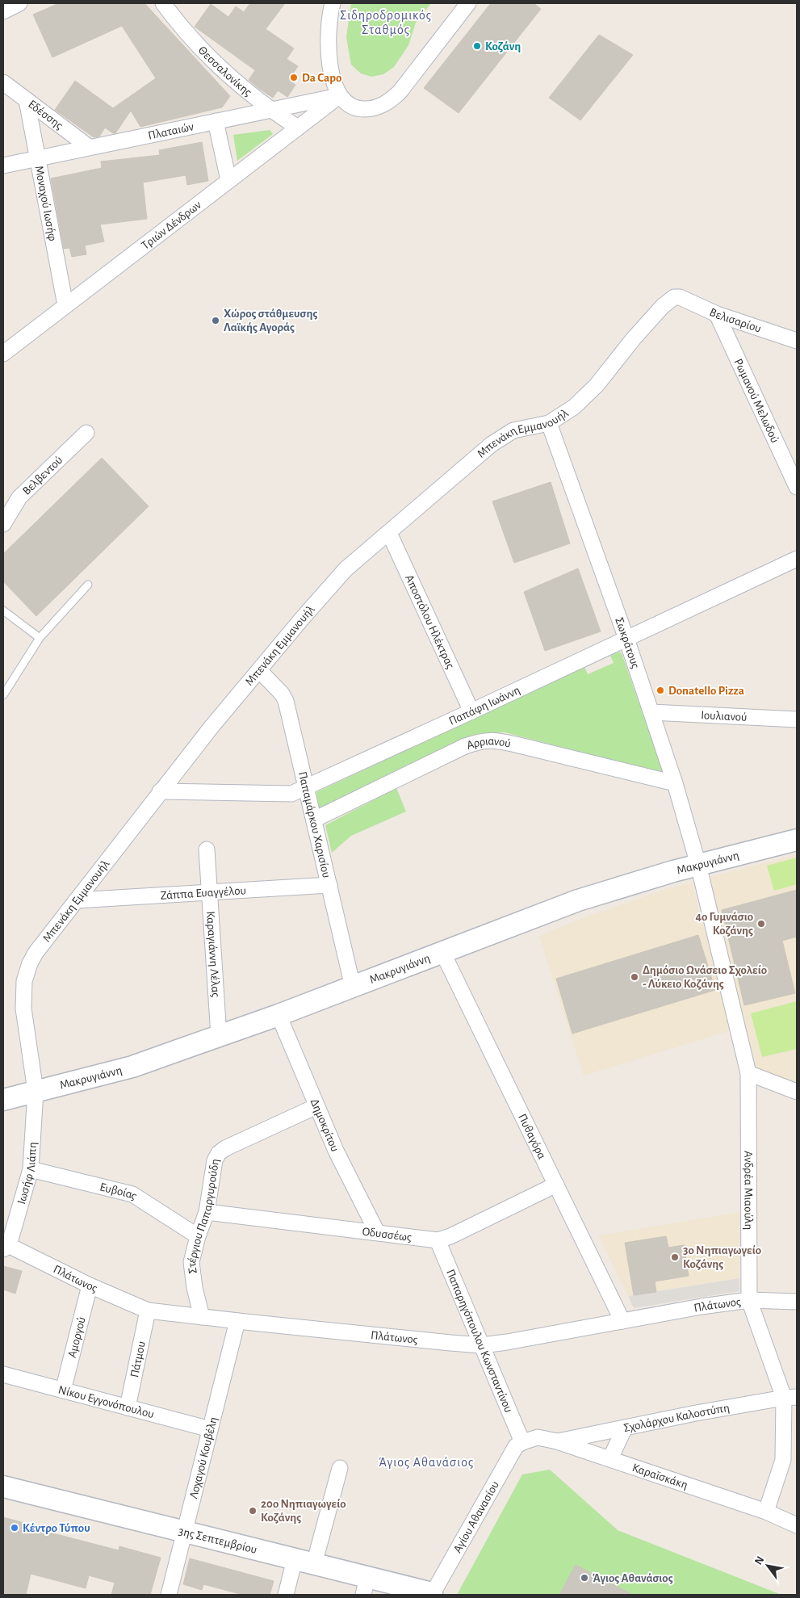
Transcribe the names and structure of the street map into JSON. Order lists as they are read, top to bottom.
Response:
{
  "streets": {
    "street": [
      "Θεσσαλονίκης",
      "Εδέσσης",
      "Πλαταιών",
      "Μοναχού Ιωσήφ",
      "Τριών Δένδρων",
      "Βελισαρίου",
      "Ρωμανού Μελωδού",
      "Μπενάκη Εμμανουήλ",
      "Βελβεντού",
      "Αποστόλου Ηλέκτρας",
      "Σωκράτους",
      "Παπάφη Ιωάννη",
      "Ιουλιανού",
      "Αρριανού",
      "Παπαμάρκου Χαρισίου",
      "Μακρυγιάννη",
      "Ζάππα Ευαγγέλου",
      "Καραγιάννη Λέλας",
      "Δημοκρίτου",
      "Πυθαγόρα",
      "Ιωσήφ Λιάπη",
      "Ανδρέα Μιαούλη",
      "Ευβoίας",
      "Στέργιου Παπαργυρούδη",
      "Οδυσσέως",
      "Πλάτωνος",
      "Αμοργού",
      "Παπαρηγόπουλου Κωνσταντίνου",
      "Πάτμου",
      "Νίκου Εγγονόπουλου",
      "Σχολάρχου Καλοστύπη",
      "Λοχαγού Κουβέλη",
      "Καραϊσκάκη",
      "Αγίου Αθανασίου",
      "3ης Σεπτεμβρίου"
    ]
  },
  "crossings": [
    ["Θεσσαλονίκης", "Πλαταιών"],
    ["Θεσσαλονίκης", "Τριών Δένδρων"],
    ["Εδέσσης", "Πλαταιών"],
    ["Εδέσσης", "Μοναχού Ιωσήφ"],
    ["Πλαταιών", "Μοναχού Ιωσήφ"],
    ["Πλαταιών", "Τριών Δένδρων"],
    ["Μοναχού Ιωσήφ", "Τριών Δένδρων"],
    ["Βελισαρίου", "Ρωμανού Μελωδού"],
    ["Βελισαρίου", "Μπενάκη Εμμανουήλ"],
    ["Μπενάκη Εμμανουήλ", "Αποστόλου Ηλέκτρας"],
    ["Μπενάκη Εμμανουήλ", "Σωκράτους"],
    ["Μπενάκη Εμμανουήλ", "Παπάφη Ιωάννη"],
    ["Μπενάκη Εμμανουήλ", "Παπαμάρκου Χαρισίου"],
    ["Μπενάκη Εμμανουήλ", "Μακρυγιάννη"],
    ["Μπενάκη Εμμανουήλ", "Ζάππα Ευαγγέλου"],
    ["Μπενάκη Εμμανουήλ", "Ιωσήφ Λιάπη"],
    ["Αποστόλου Ηλέκτρας", "Παπάφη Ιωάννη"],
    ["Σωκράτους", "Παπάφη Ιωάννη"],
    ["Σωκράτους", "Ιουλιανού"],
    ["Σωκράτους", "Αρριανού"],
    ["Σωκράτους", "Μακρυγιάννη"],
    ["Σωκράτους", "Ανδρέα Μιαούλη"],
    ["Παπάφη Ιωάννη", "Παπαμάρκου Χαρισίου"],
    ["Αρριανού", "Παπαμάρκου Χαρισίου"],
    ["Παπαμάρκου Χαρισίου", "Μακρυγιάννη"],
    ["Παπαμάρκου Χαρισίου", "Ζάππα Ευαγγέλου"],
    ["Μακρυγιάννη", "Καραγιάννη Λέλας"],
    ["Μακρυγιάννη", "Δημοκρίτου"],
    ["Μακρυγιάννη", "Πυθαγόρα"],
    ["Μακρυγιάννη", "Ιωσήφ Λιάπη"],
    ["Μακρυγιάννη", "Ανδρέα Μιαούλη"],
    ["Ζάππα Ευαγγέλου", "Καραγιάννη Λέλας"],
    ["Δημοκρίτου", "Στέργιου Παπαργυρούδη"],
    ["Δημοκρίτου", "Οδυσσέως"],
    ["Πυθαγόρα", "Οδυσσέως"],
    ["Πυθαγόρα", "Πλάτωνος"],
    ["Ιωσήφ Λιάπη", "Ευβoίας"],
    ["Ιωσήφ Λιάπη", "Πλάτωνος"],
    ["Ανδρέα Μιαούλη", "Πλάτωνος"],
    ["Ανδρέα Μιαούλη", "Σχολάρχου Καλοστύπη"],
    ["Ανδρέα Μιαούλη", "Καραϊσκάκη"],
    ["Ευβoίας", "Στέργιου Παπαργυρούδη"],
    ["Στέργιου Παπαργυρούδη", "Οδυσσέως"],
    ["Στέργιου Παπαργυρούδη", "Πλάτωνος"],
    ["Οδυσσέως", "Παπαρηγόπουλου Κωνσταντίνου"],
    ["Πλάτωνος", "Αμοργού"],
    ["Πλάτωνος", "Παπαρηγόπουλου Κωνσταντίνου"],
    ["Πλάτωνος", "Πάτμου"],
    ["Πλάτωνος", "Λοχαγού Κουβέλη"],
    ["Αμοργού", "Νίκου Εγγονόπουλου"],
    ["Παπαρηγόπουλου Κωνσταντίνου", "Καραϊσκάκη"],
    ["Παπαρηγόπουλου Κωνσταντίνου", "Αγίου Αθανασίου"],
    ["Πάτμου", "Νίκου Εγγονόπουλου"],
    ["Νίκου Εγγονόπουλου", "Λοχαγού Κουβέλη"],
    ["Σχολάρχου Καλοστύπη", "Καραϊσκάκη"],
    ["Λοχαγού Κουβέλη", "3ης Σεπτεμβρίου"],
    ["Καραϊσκάκη", "Αγίου Αθανασίου"],
    ["Αγίου Αθανασίου", "3ης Σεπτεμβρίου"]
  ],
  "districts": ["Σιδηροδρομικός Σταθμός", "Άγιος Αθανάσιος"],
  "places": [
    "Κοζάνη",
    "Da Capo",
    "Χώρος στάθμευσης Λαϊκής Αγοράς",
    "Donatello Pizza",
    "4ο Γυμνάσιο Κοζάνης",
    "Δημόσιο Ωνάσειο Σχολείο - Λύκειο Κοζάνης",
    "3ο Νηπιαγωγείο Κοζάνης",
    "20ο Νηπιαγωγείο Κοζάνης",
    "Κέντρο Τύπου",
    "Άγιος Αθανάσιος"
  ],
  "north": "top left"
}
